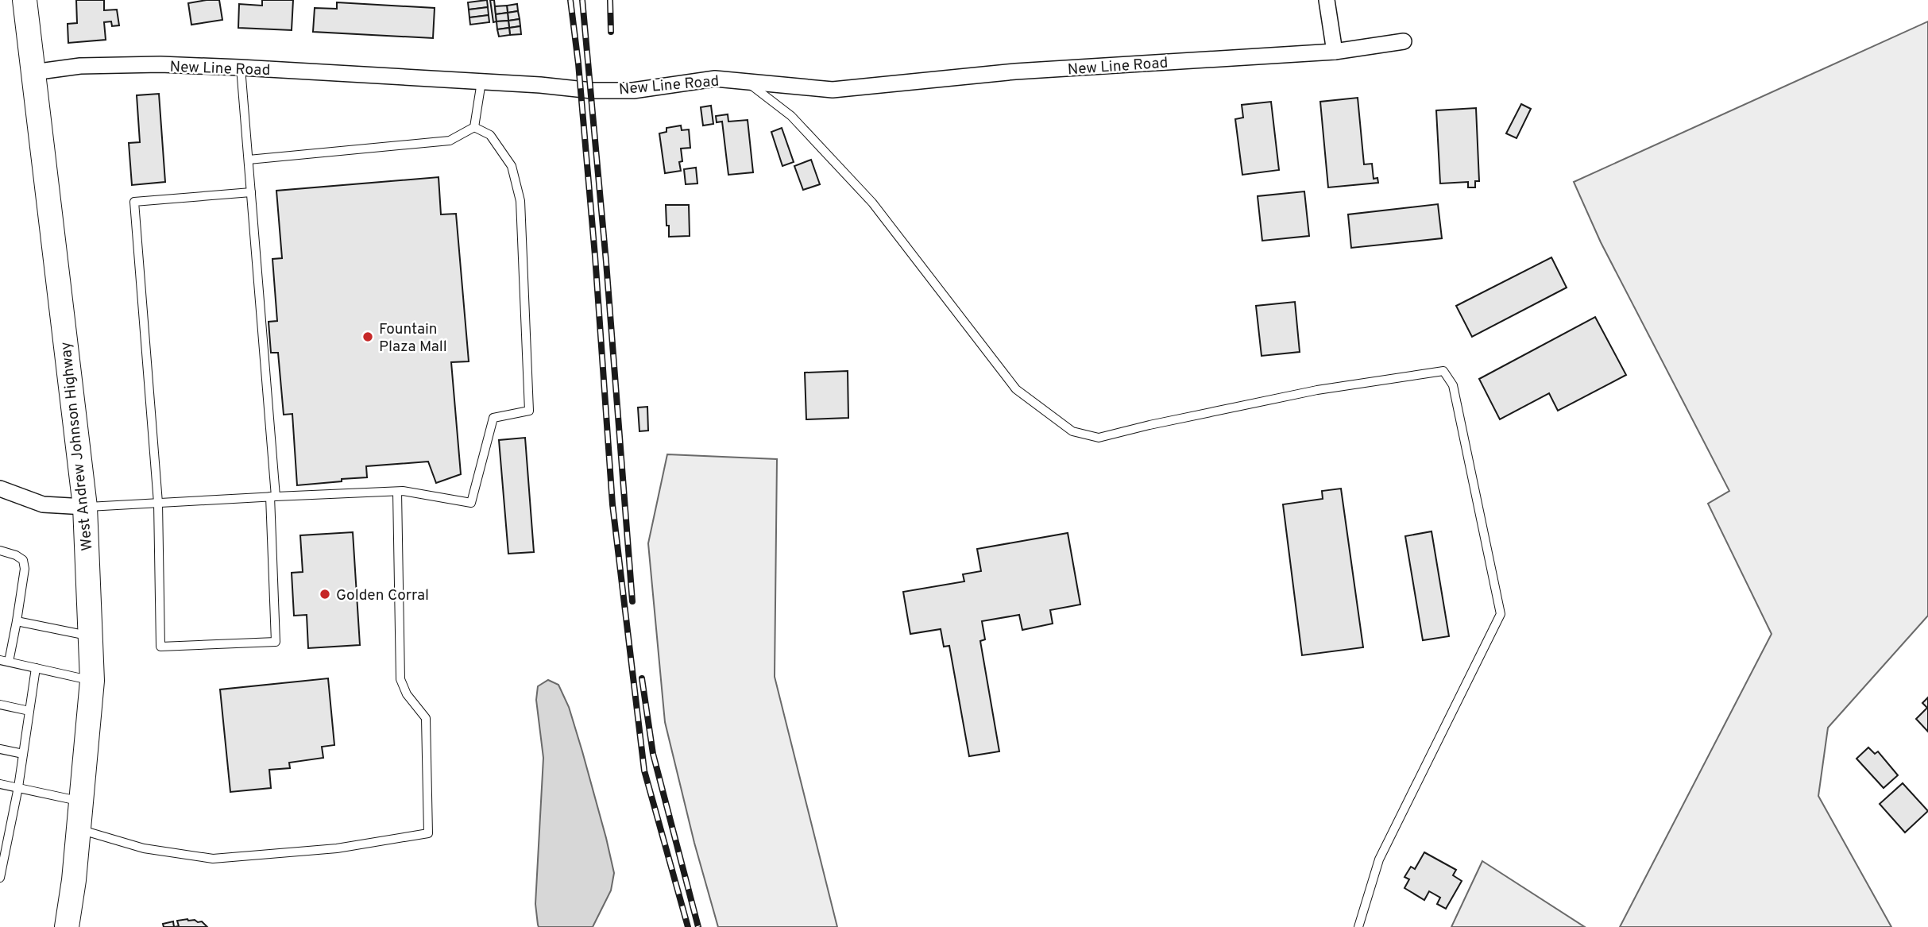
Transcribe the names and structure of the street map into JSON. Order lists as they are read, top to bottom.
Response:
{
  "streets": {
    "main road": ["West Andrew Johnson Highway"],
    "street": ["New Line Road"]
  },
  "crossings": [
    ["New Line Road", "West Andrew Johnson Highway"]
  ],
  "places": ["Fountain Plaza Mall", "Golden Corral"]
}
